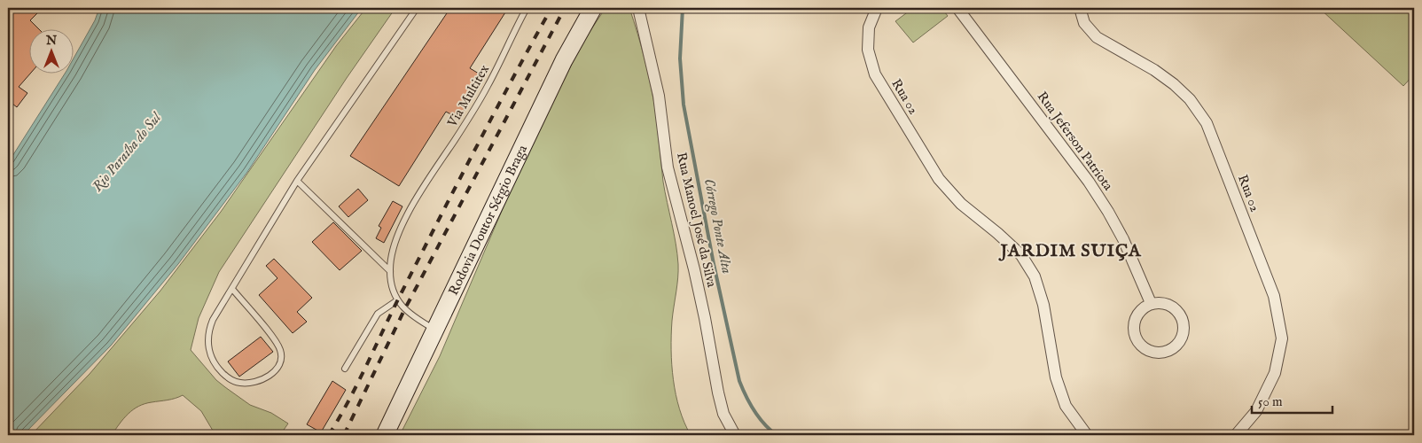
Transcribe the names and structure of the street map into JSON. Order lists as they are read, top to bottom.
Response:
{
  "streets": {
    "main road": ["Rodovia Doutor Sérgio Braga"],
    "street": ["Rua 02", "Rua Jeferson Patriota", "Rua Manoel José da Silva"],
    "lane": ["Via Multitex"]
  },
  "districts": ["JARDIM SUIÇA"],
  "water": ["Rio Paraíba do Sul", "Córrego Ponte Alta"],
  "scale_bar": "50 m",
  "north": "top"
}
